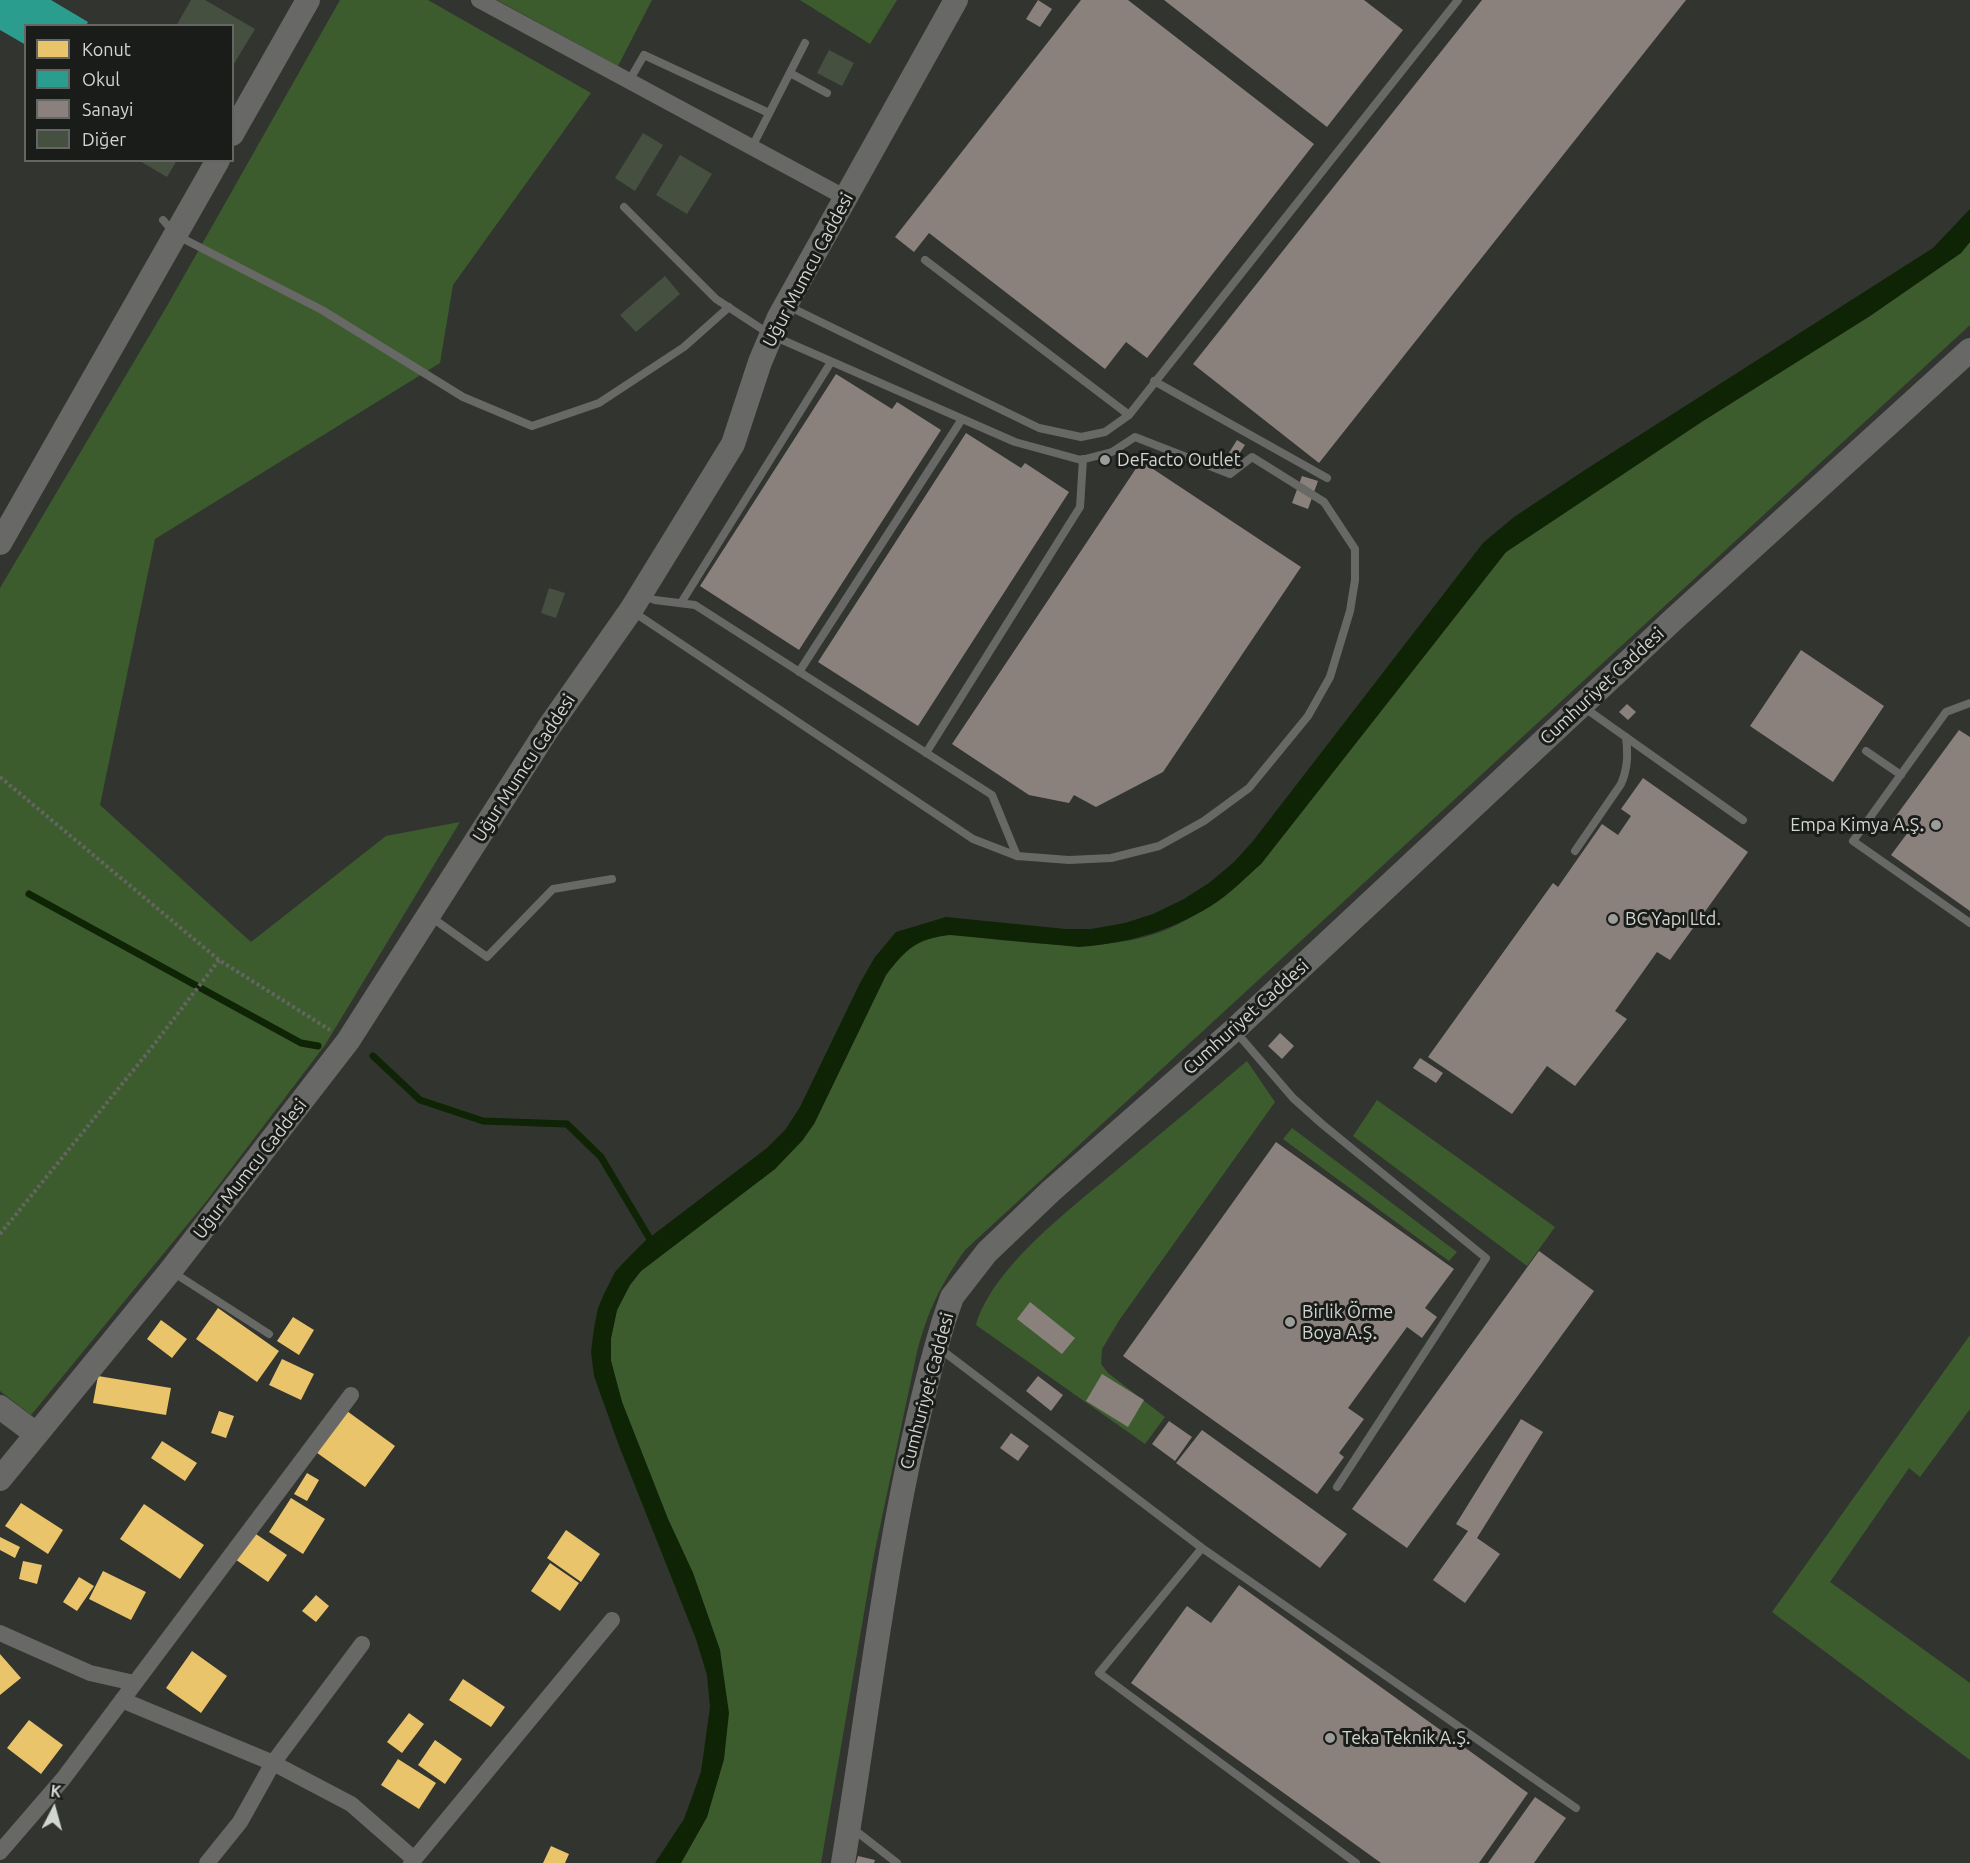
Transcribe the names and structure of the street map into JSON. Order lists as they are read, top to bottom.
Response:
{
  "streets": {
    "street": ["Uğur Mumcu Caddesi", "Cumhuriyet Caddesi"]
  },
  "places": [
    "DeFacto Outlet",
    "Empa Kimya A.Ş.",
    "BC Yapı Ltd.",
    "Birlik Örme Boya A.Ş.",
    "Teka Teknik A.Ş."
  ],
  "legend": [
    "Konut",
    "Okul",
    "Sanayi",
    "Diğer"
  ],
  "north": "top"
}
